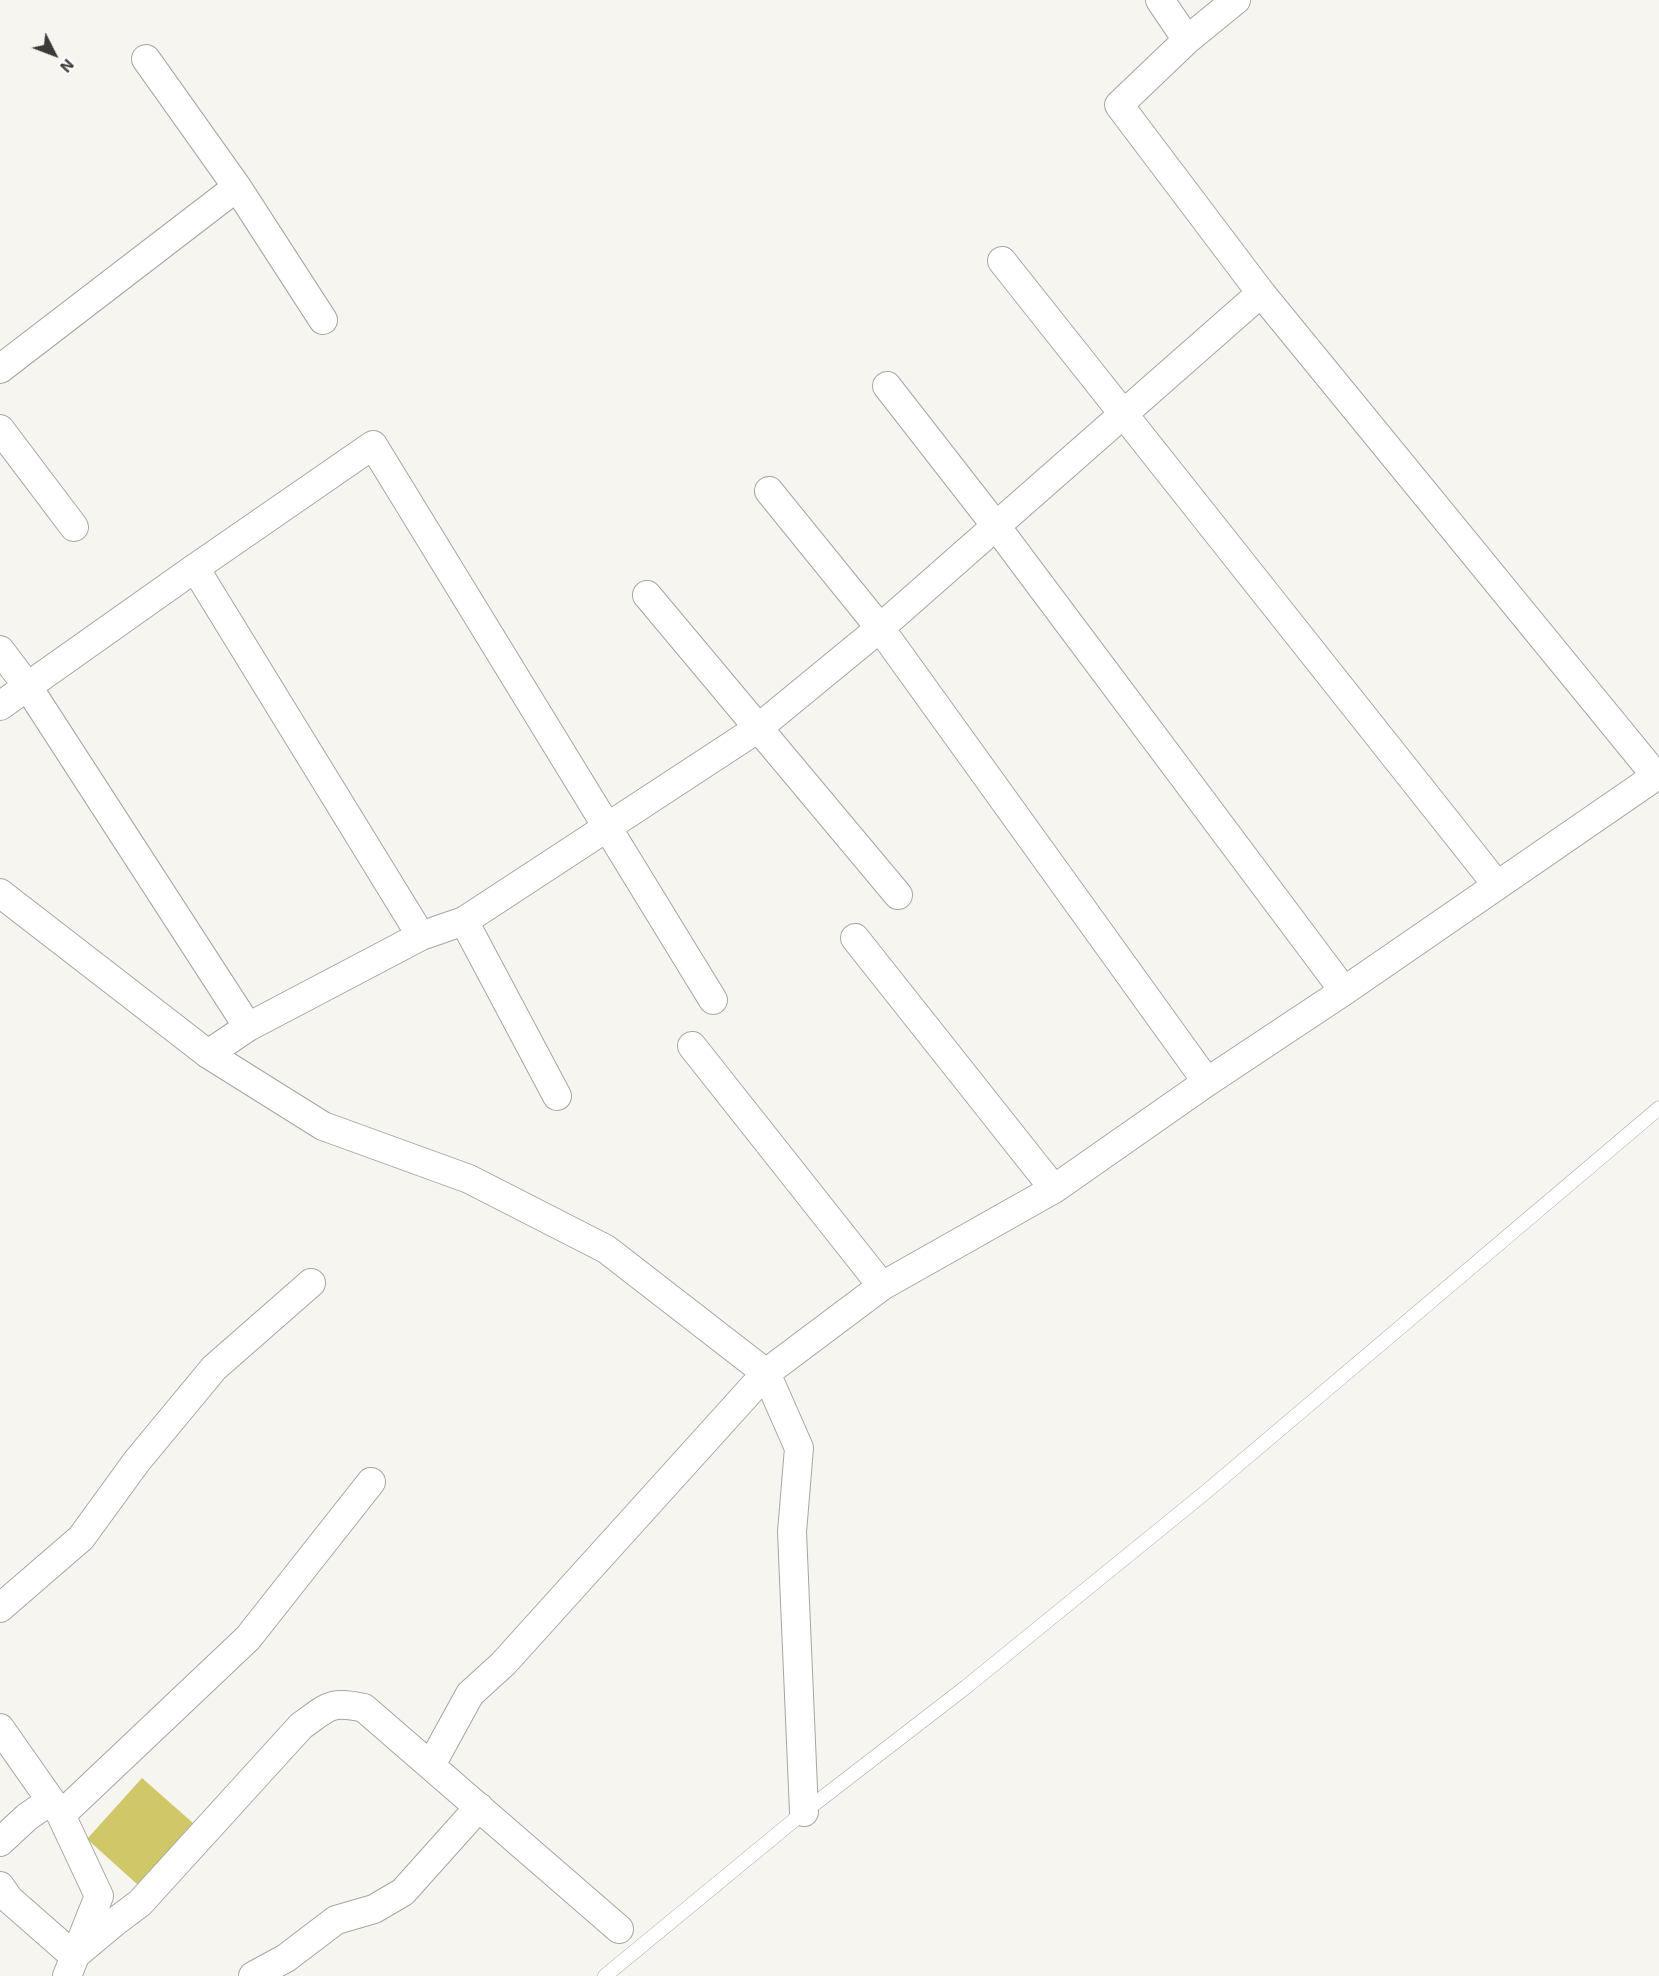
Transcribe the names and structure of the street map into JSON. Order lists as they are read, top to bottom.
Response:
{
  "north": "bottom right"
}
